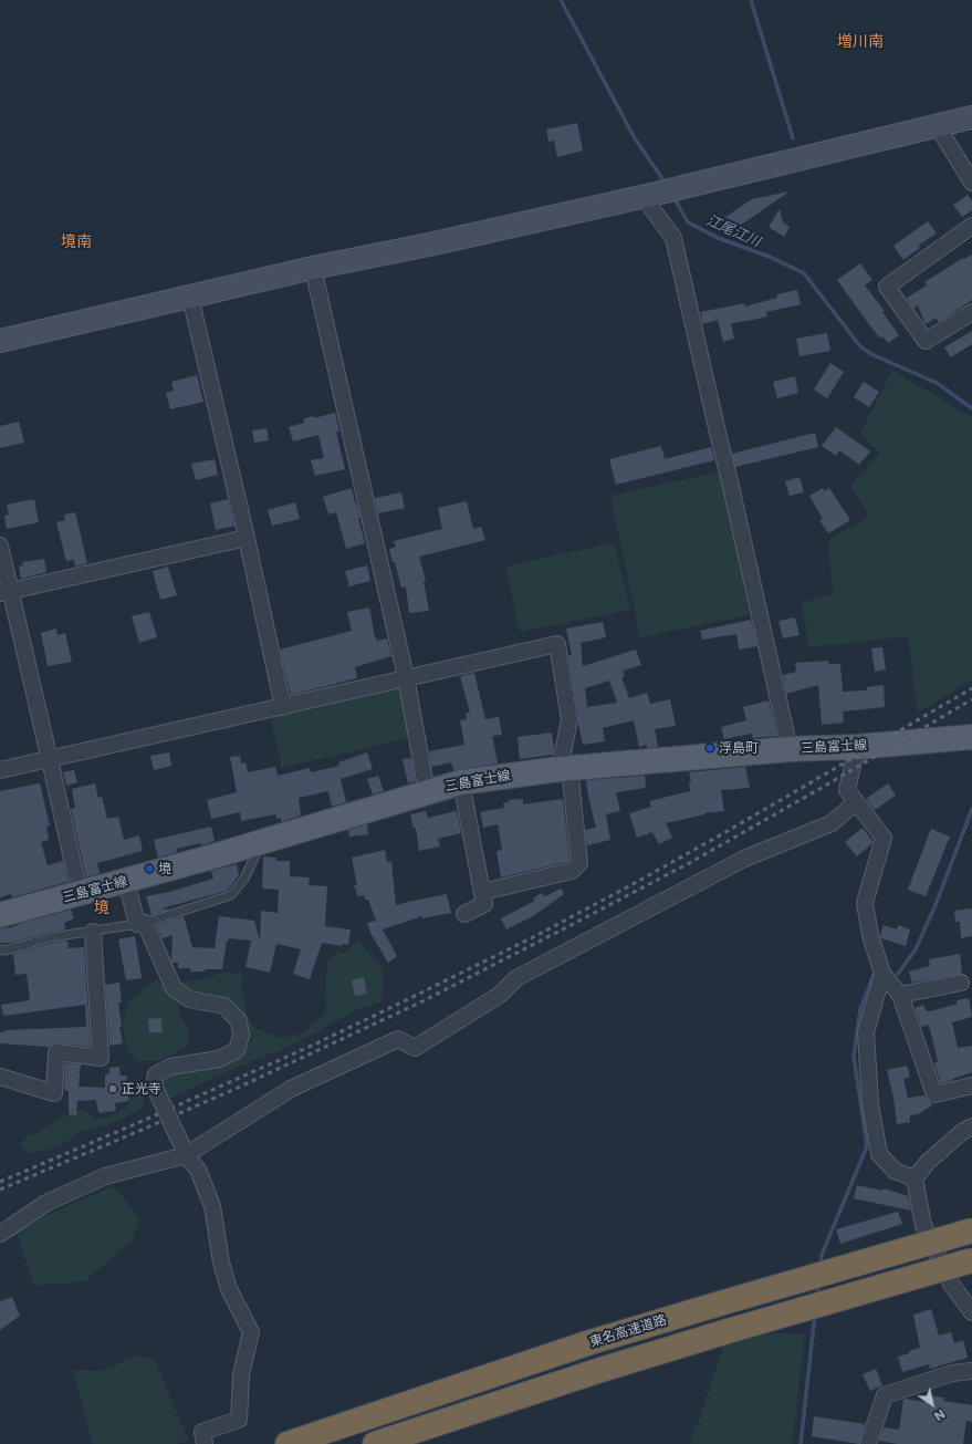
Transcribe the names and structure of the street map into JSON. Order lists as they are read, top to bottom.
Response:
{
  "streets": {
    "highway": ["東名高速道路"],
    "main road": ["三島富士線"]
  },
  "districts": ["増川南", "境南", "境"],
  "water": ["江尾江川"],
  "places": ["浮島町", "境", "正光寺"],
  "north": "bottom right"
}
